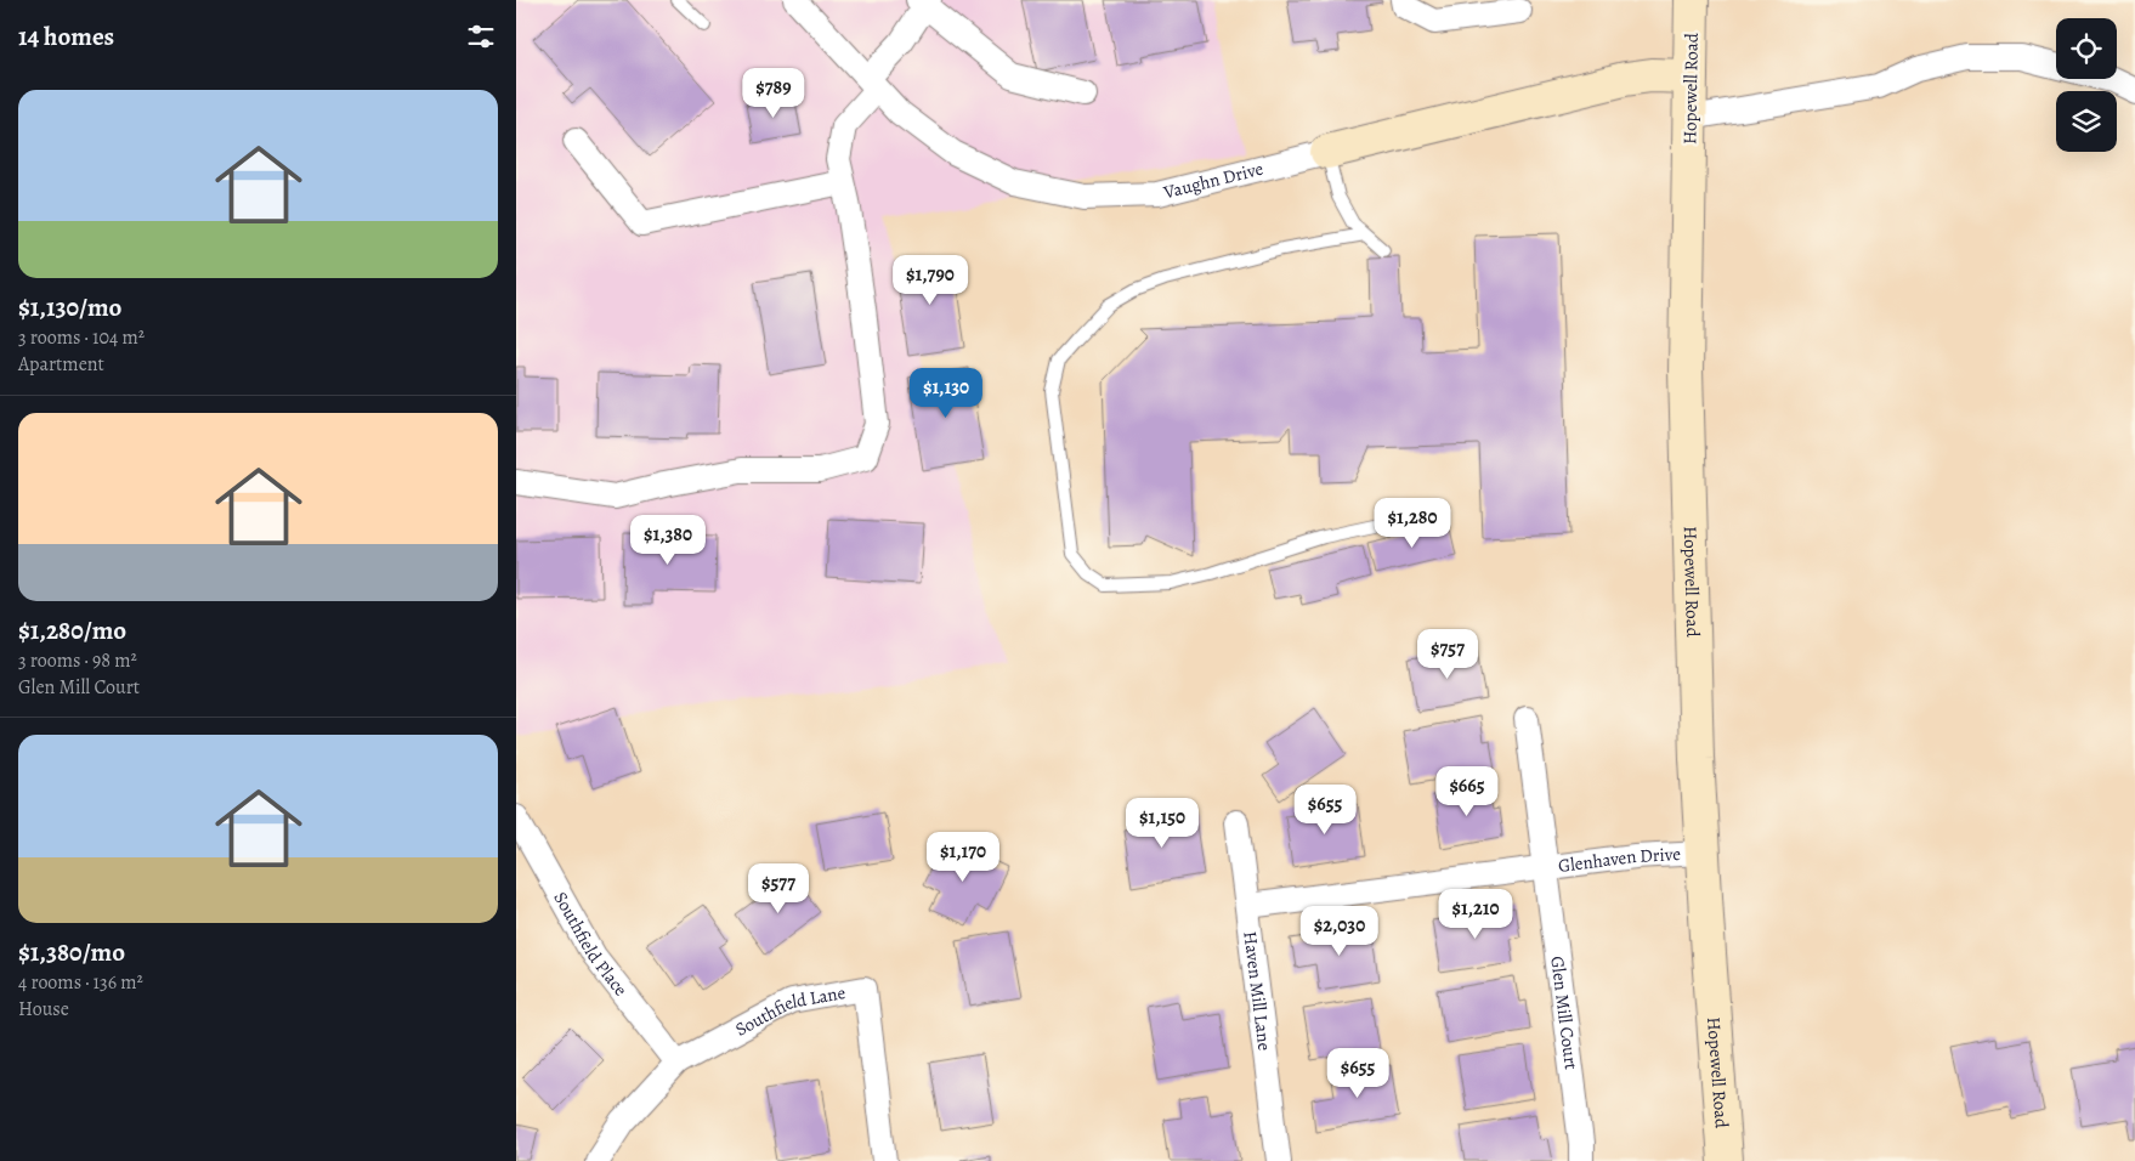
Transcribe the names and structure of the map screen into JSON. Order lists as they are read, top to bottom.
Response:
{
  "streets": {
    "street": [
      "Hopewell Road",
      "Vaughn Drive",
      "Glenhaven Drive",
      "Southfield Place",
      "Haven Mill Lane",
      "Glen Mill Court",
      "Southfield Lane"
    ]
  },
  "crossings": [
    ["Hopewell Road", "Vaughn Drive"],
    ["Hopewell Road", "Glenhaven Drive"],
    ["Glenhaven Drive", "Haven Mill Lane"],
    ["Glenhaven Drive", "Glen Mill Court"],
    ["Southfield Place", "Southfield Lane"]
  ],
  "page": {
    "heading": "14 homes",
    "price": [
      "$789",
      "$1,790",
      "$1,130",
      "$1,280",
      "$1,380",
      "$757",
      "$665",
      "$655",
      "$1,150",
      "$1,170",
      "$577",
      "$1,210",
      "$2,030",
      "$655"
    ],
    "list": [
      {
        "name": "$1,130/mo",
        "note": "3 rooms · 104 m² · Apartment"
      },
      {
        "name": "$1,280/mo",
        "note": "3 rooms · 98 m² · Glen Mill Court"
      },
      {
        "name": "$1,380/mo",
        "note": "4 rooms · 136 m² · House"
      }
    ]
  }
}
